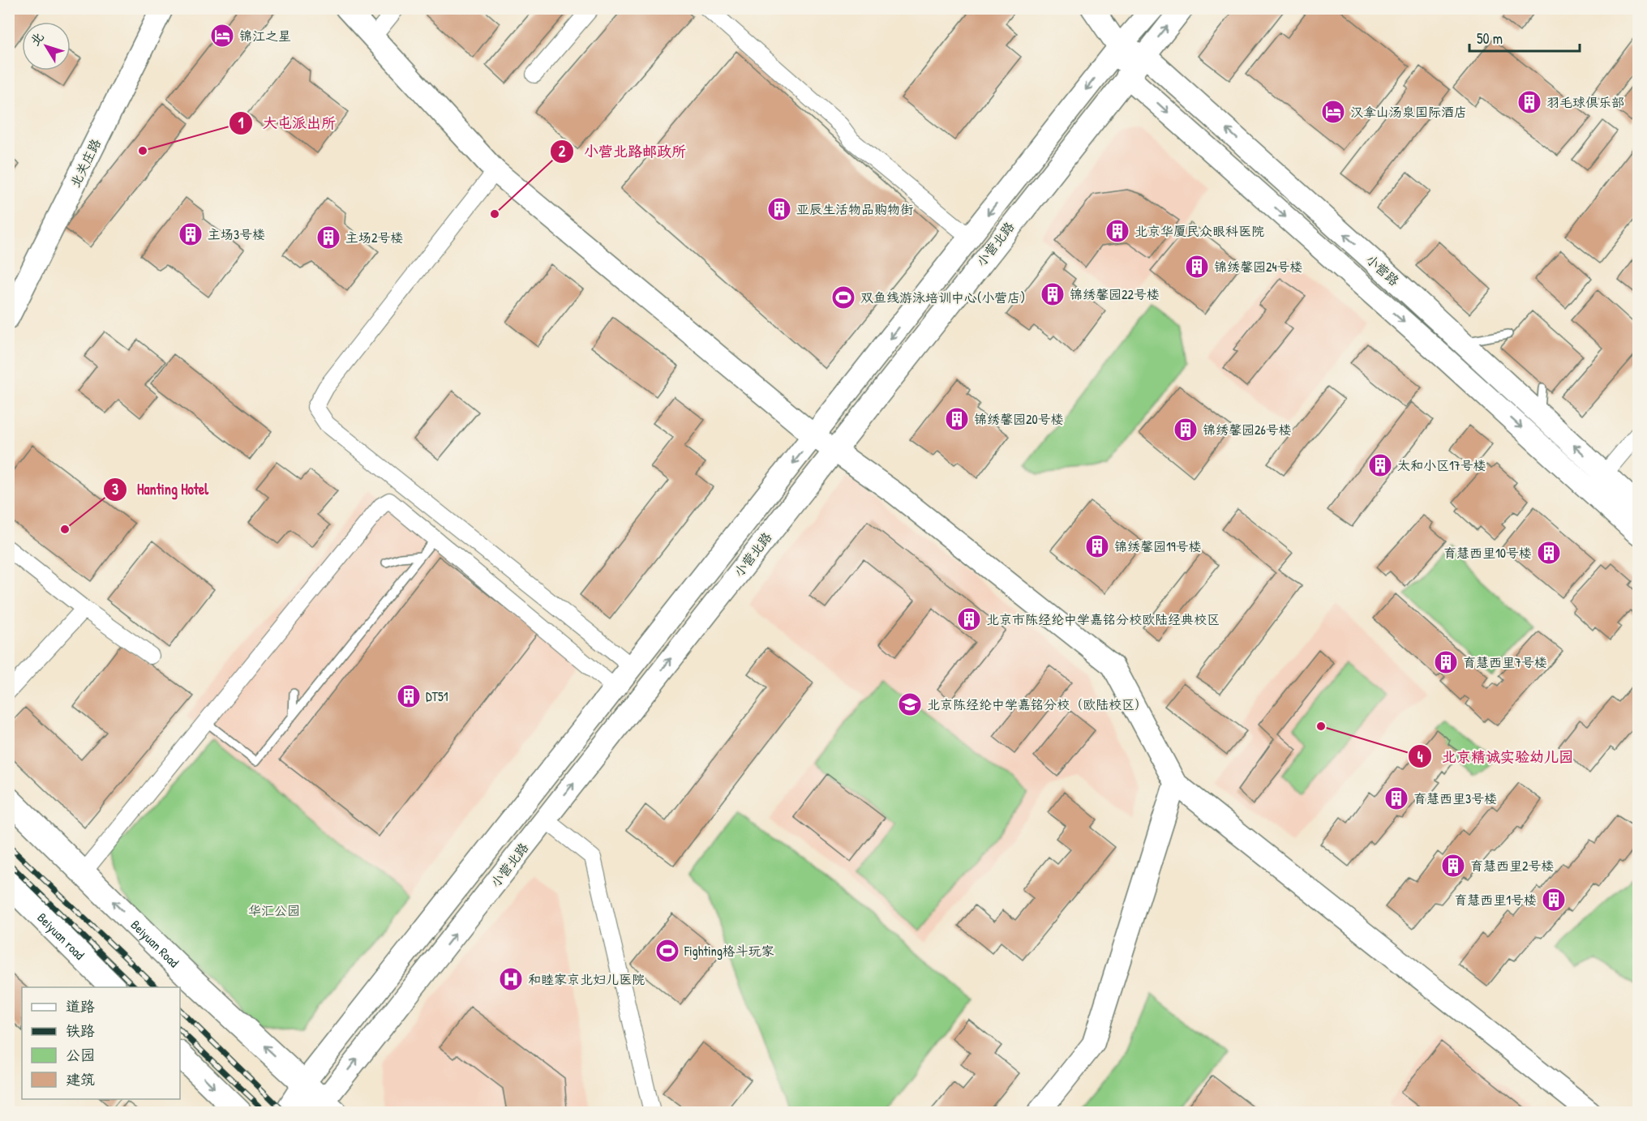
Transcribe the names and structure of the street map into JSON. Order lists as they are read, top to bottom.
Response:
{
  "streets": {
    "main road": ["Beiyuan road", "Beiyuan Road"],
    "street": ["北关庄路", "小营北路", "小营路"]
  },
  "crossings": [
    ["小营北路", "小营路"],
    ["小营北路", "Beiyuan Road"]
  ],
  "one_way": ["Beiyuan Road"],
  "parks": ["华汇公园"],
  "places": {
    "hotel": ["锦江之星", "汉拿山汤泉国际酒店"],
    "building": [
      "羽毛球俱乐部",
      "亚辰生活物品购物街",
      "北京华厦民众眼科医院",
      "主场3号楼",
      "主场2号楼",
      "锦绣馨园24号楼",
      "锦绣馨园22号楼",
      "锦绣馨园20号楼",
      "锦绣馨园26号楼",
      "太和小区17号楼",
      "锦绣馨园19号楼",
      "育慧西里10号楼",
      "北京市陈经纶中学嘉铭分校欧陆经典校区",
      "育慧西里7号楼",
      "DT51",
      "育慧西里3号楼",
      "育慧西里2号楼",
      "育慧西里1号楼"
    ],
    "other": [
      "大屯派出所",
      "小营北路邮政所",
      "Hanting Hotel",
      "北京精诚实验幼儿园"
    ],
    "sports": ["双鱼线游泳培训中心(小营店)", "Fighting格斗玩家"],
    "school or university": ["北京陈经纶中学嘉铭分校（欧陆校区）"],
    "hospital": ["和睦家京北妇儿医院"]
  },
  "legend": [
    "道路",
    "铁路",
    "公园",
    "建筑"
  ],
  "scale_bar": "50 m",
  "north": "top left"
}
